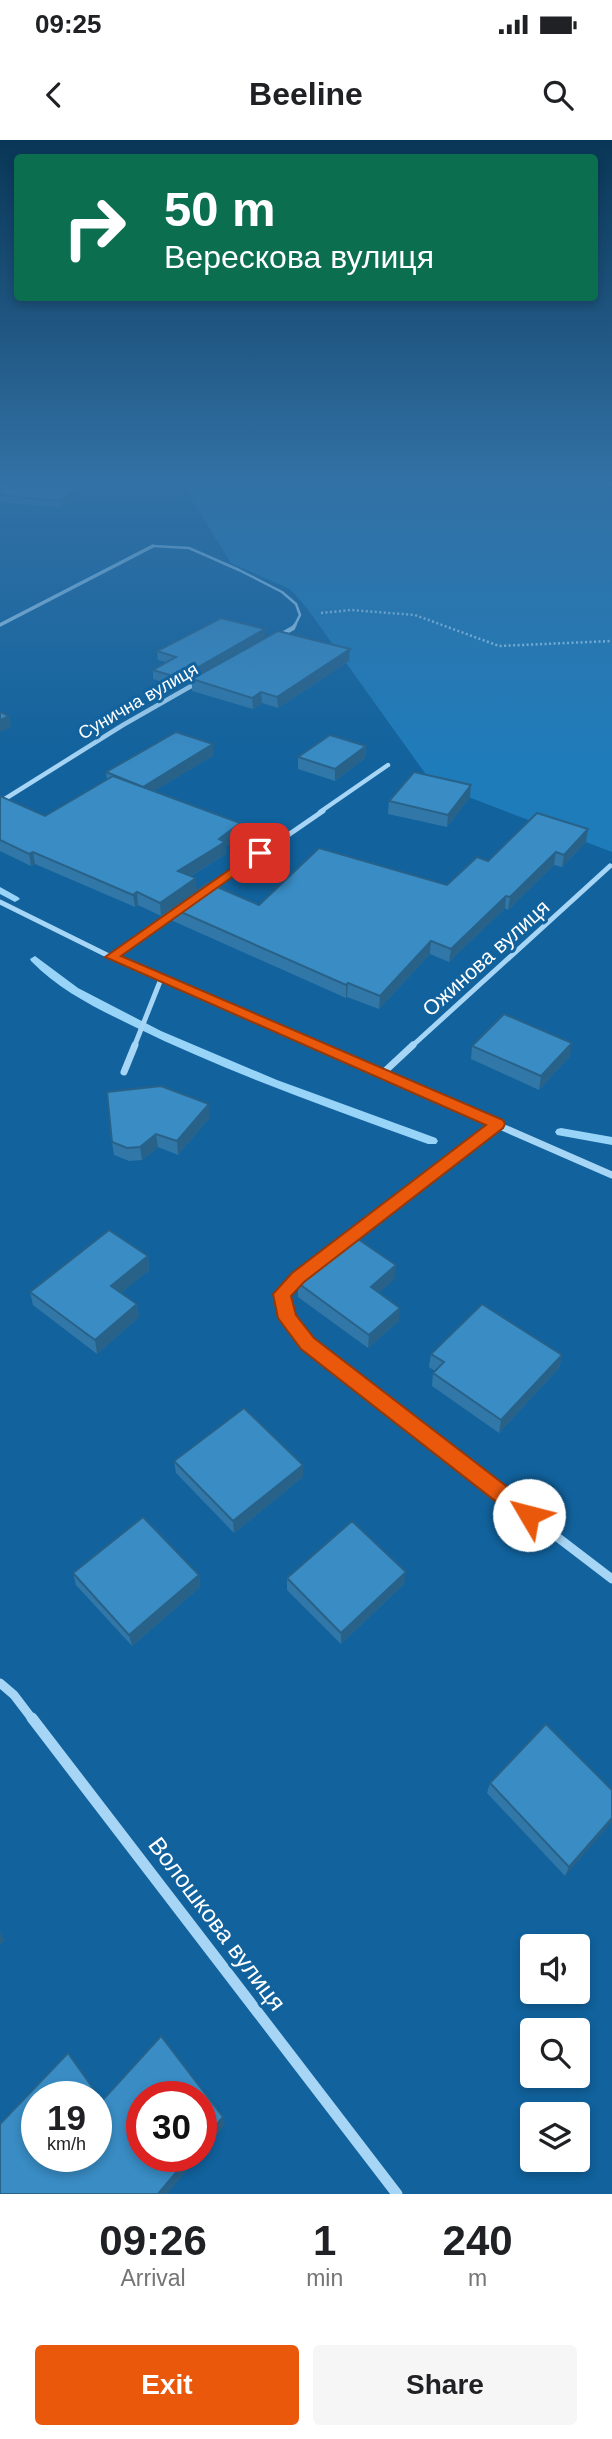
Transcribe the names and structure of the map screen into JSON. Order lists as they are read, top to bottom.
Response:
{
  "streets": {
    "street": ["Сунична вулиця", "Ожинова вулиця", "Волошкова вулиця"]
  },
  "page": {
    "status": "09:25",
    "header": "Beeline",
    "turn": ["50 m", "Верескова вулиця"],
    "speed": "19 km/h",
    "limit": "30",
    "eta": [
      "09:26",
      "Arrival",
      "1",
      "min",
      "240",
      "m"
    ],
    "buttons": ["Exit", "Share"]
  }
}
